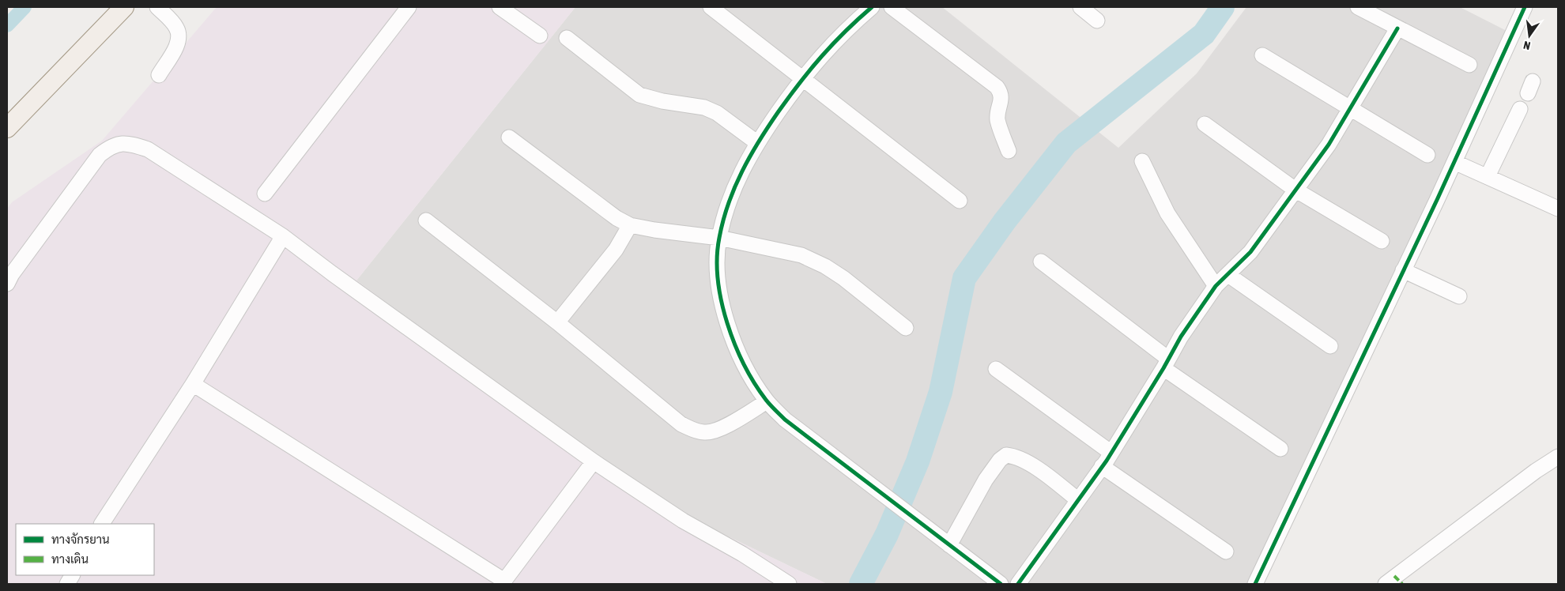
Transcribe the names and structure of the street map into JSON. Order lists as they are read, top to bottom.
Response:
{
  "legend": ["ทางจักรยาน", "ทางเดิน"],
  "north": "bottom"
}
